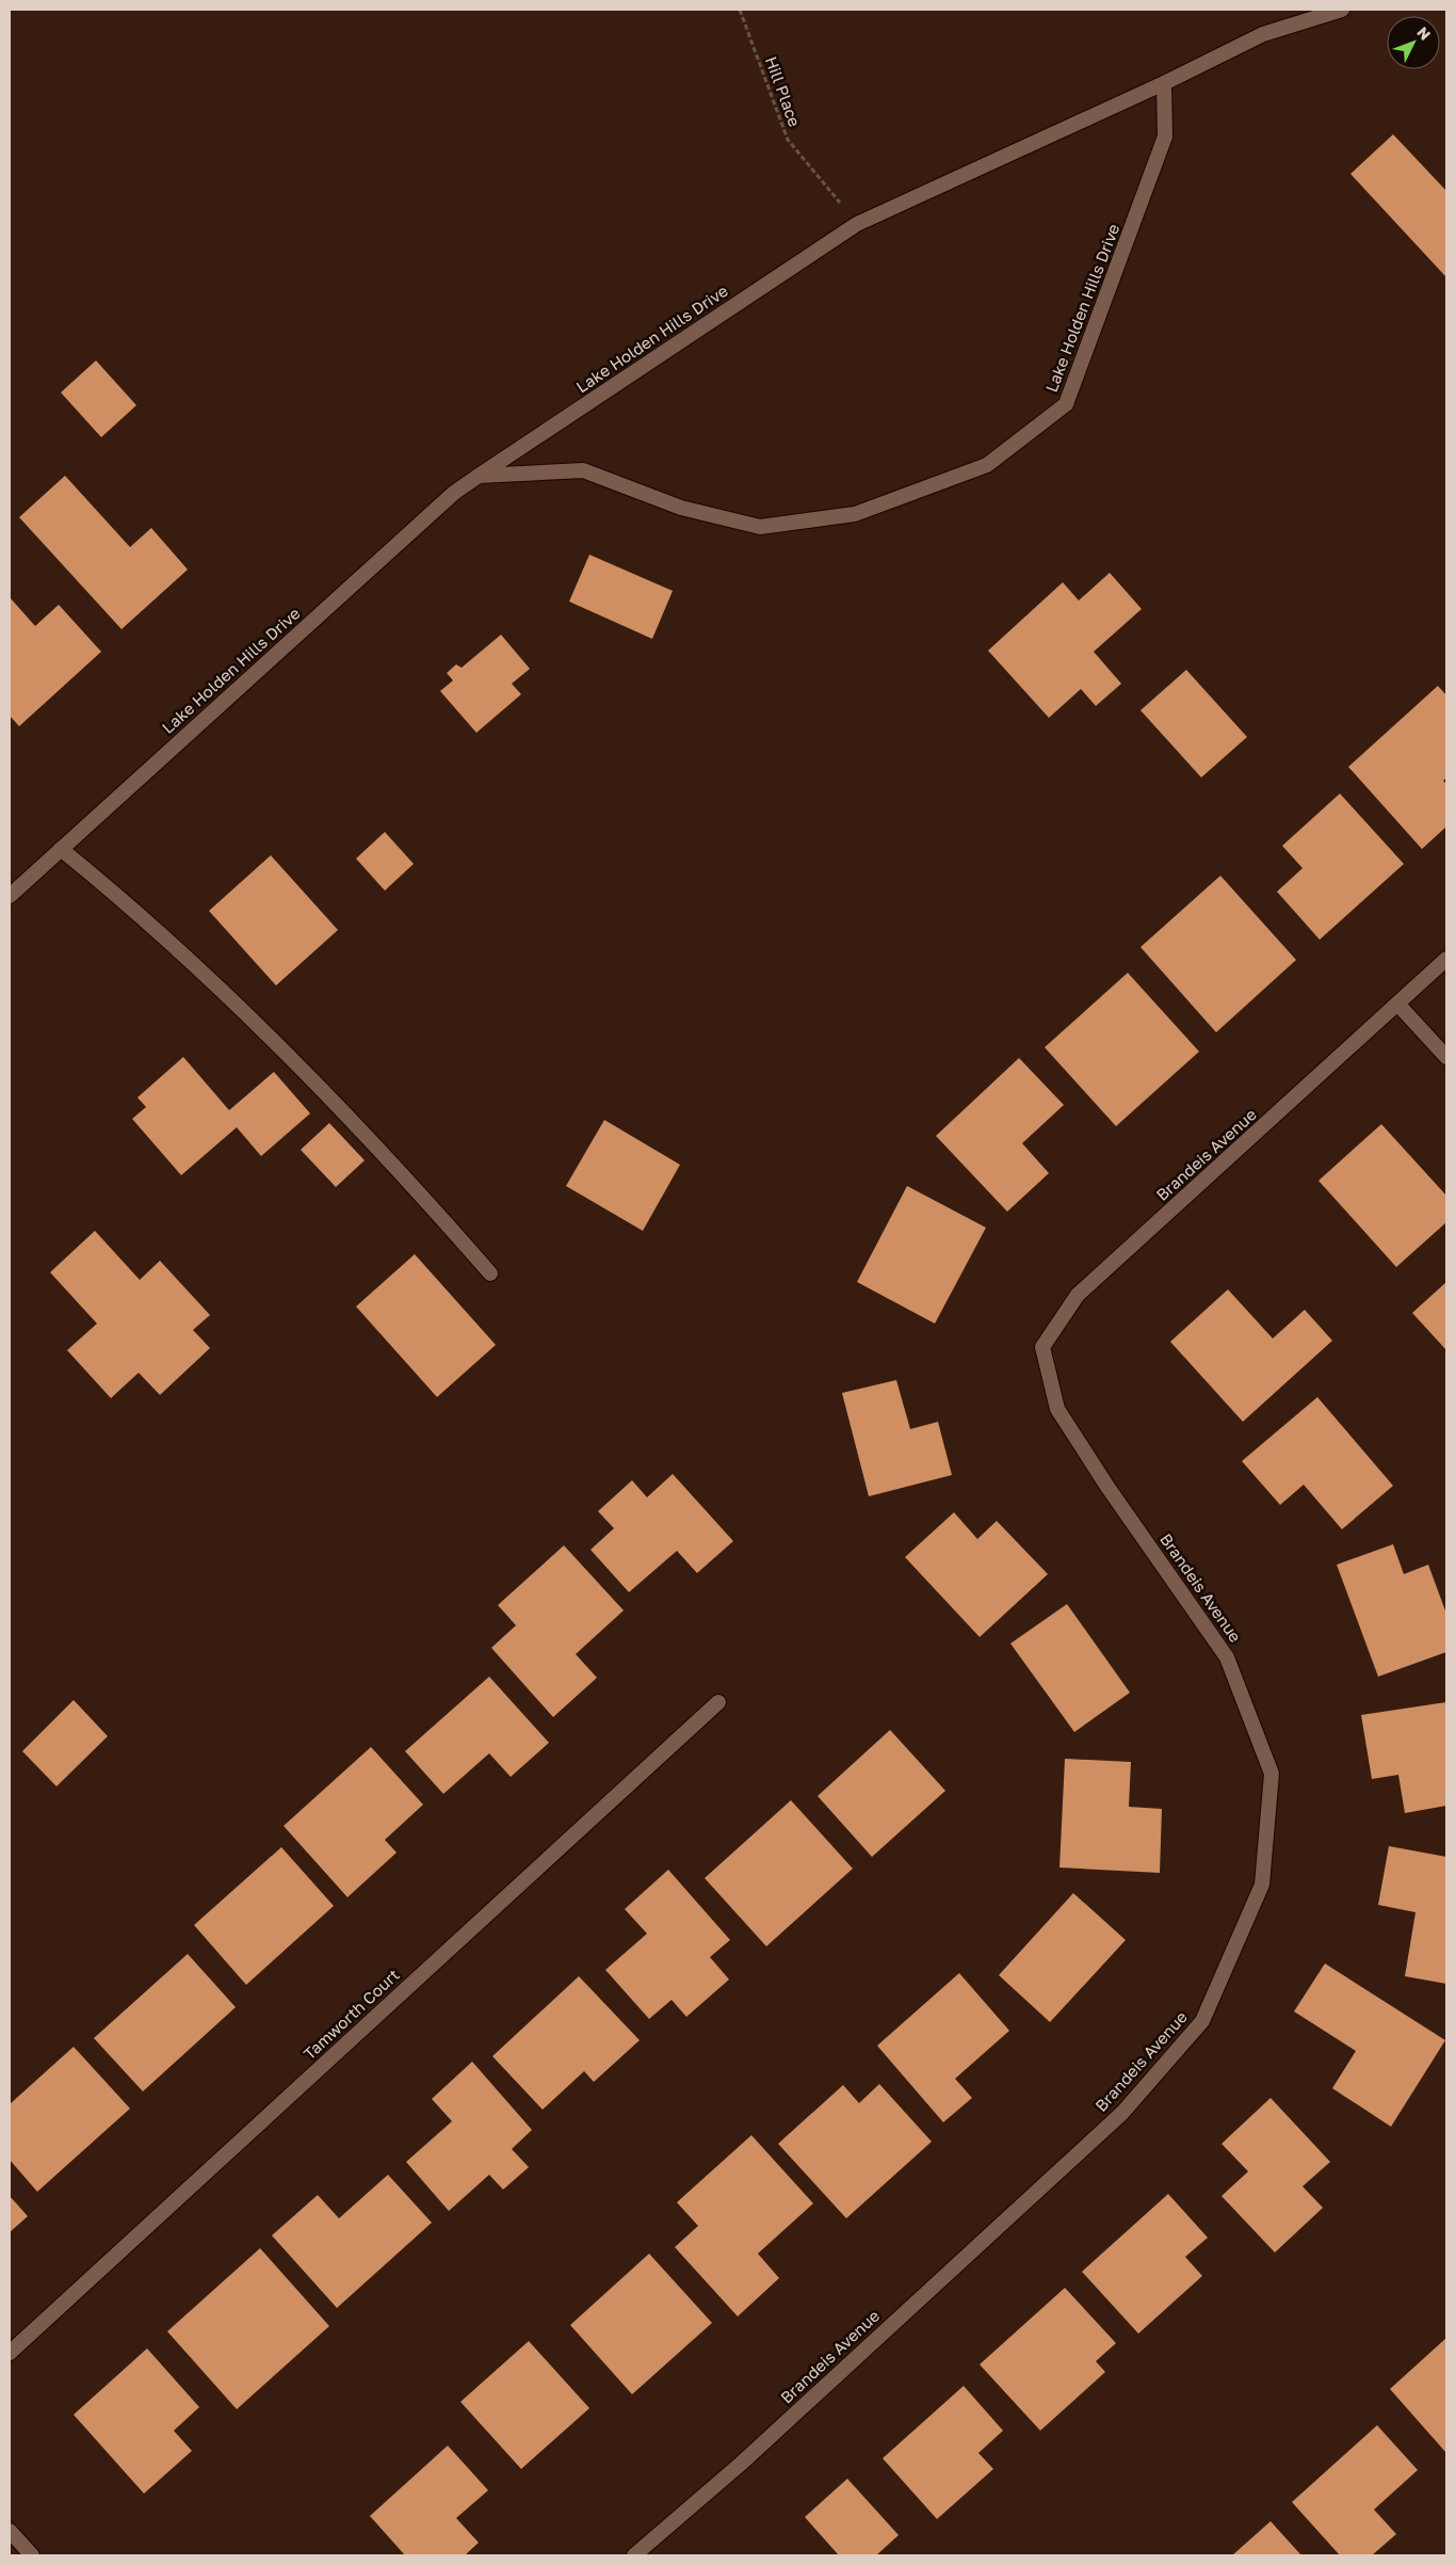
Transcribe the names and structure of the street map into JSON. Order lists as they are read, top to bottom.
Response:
{
  "streets": {
    "street": ["Lake Holden Hills Drive", "Brandeis Avenue", "Tamworth Court"],
    "path": ["Hill Place"]
  },
  "crossings": [
    ["Hill Place", "Lake Holden Hills Drive"]
  ],
  "north": "top right"
}
